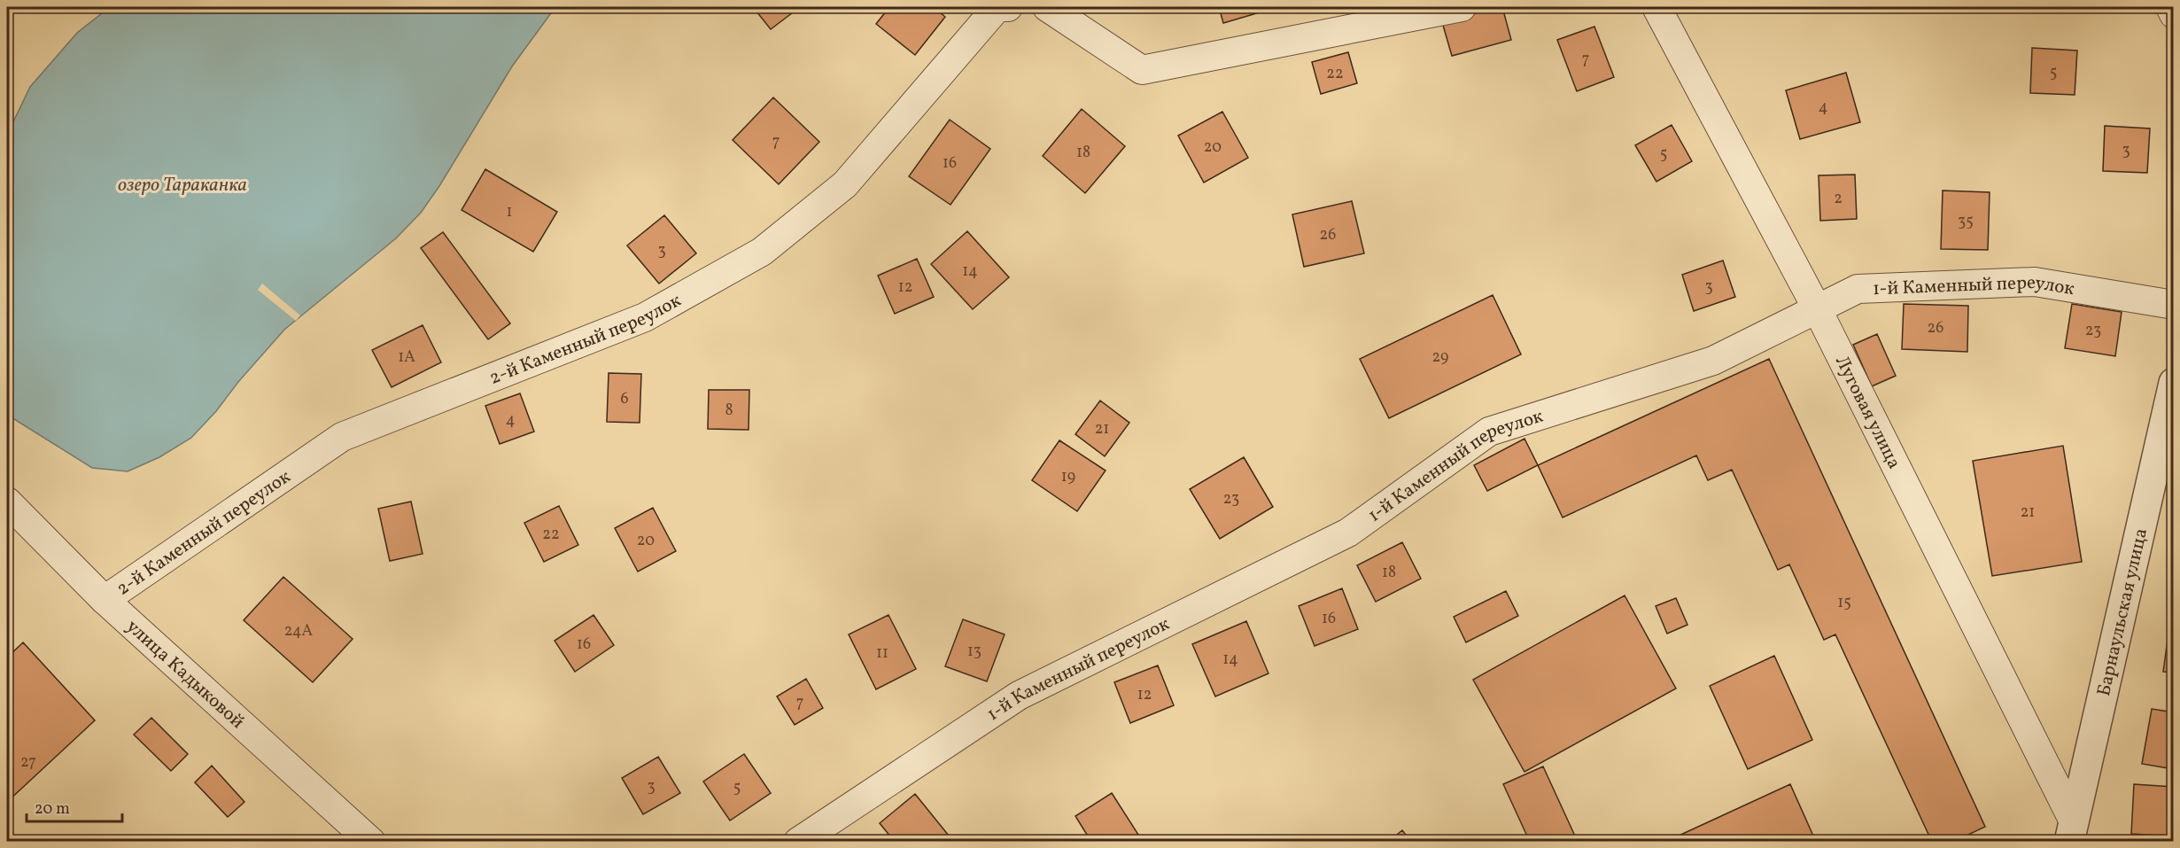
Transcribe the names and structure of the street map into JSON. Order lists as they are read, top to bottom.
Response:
{
  "streets": {
    "street": [
      "1-й Каменный переулок",
      "2-й Каменный переулок",
      "Луговая улица",
      "Барнаульская улица",
      "улица Кадыковой"
    ]
  },
  "crossings": [
    ["1-й Каменный переулок", "Луговая улица"],
    ["2-й Каменный переулок", "улица Кадыковой"],
    ["Луговая улица", "Барнаульская улица"]
  ],
  "water": ["озеро Тараканка"],
  "house_numbers": [
    "7",
    "5",
    "22",
    "4",
    "7",
    "20",
    "3",
    "18",
    "5",
    "16",
    "2",
    "1",
    "35",
    "26",
    "3",
    "14",
    "12",
    "3",
    "26",
    "23",
    "1А",
    "29",
    "6",
    "8",
    "4",
    "21",
    "19",
    "23",
    "21",
    "22",
    "20",
    "18",
    "15",
    "16",
    "24А",
    "16",
    "13",
    "11",
    "14",
    "12",
    "7",
    "27",
    "3",
    "5"
  ],
  "scale_bar": "20 m"
}
